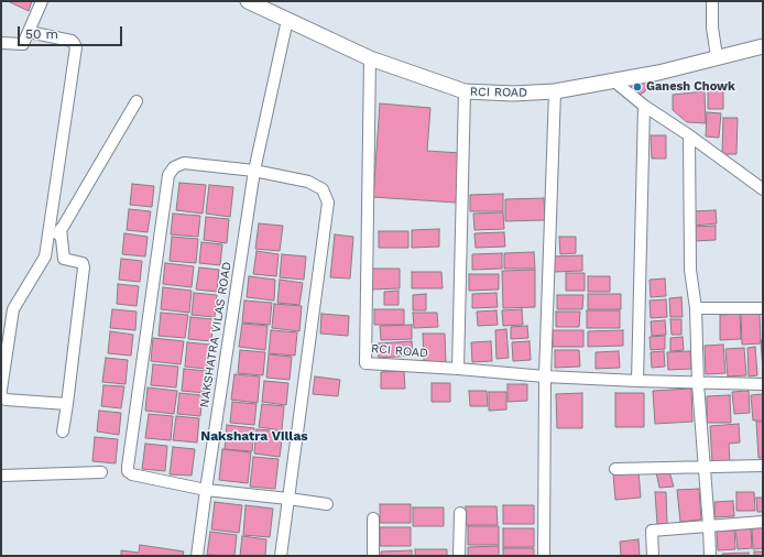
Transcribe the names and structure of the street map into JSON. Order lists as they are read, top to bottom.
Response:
{
  "streets": {
    "street": ["RCI ROAD", "NAKSHATRA VILAS ROAD"]
  },
  "districts": ["Nakshatra Villas"],
  "places": ["Ganesh Chowk"],
  "scale_bar": "50 m"
}
